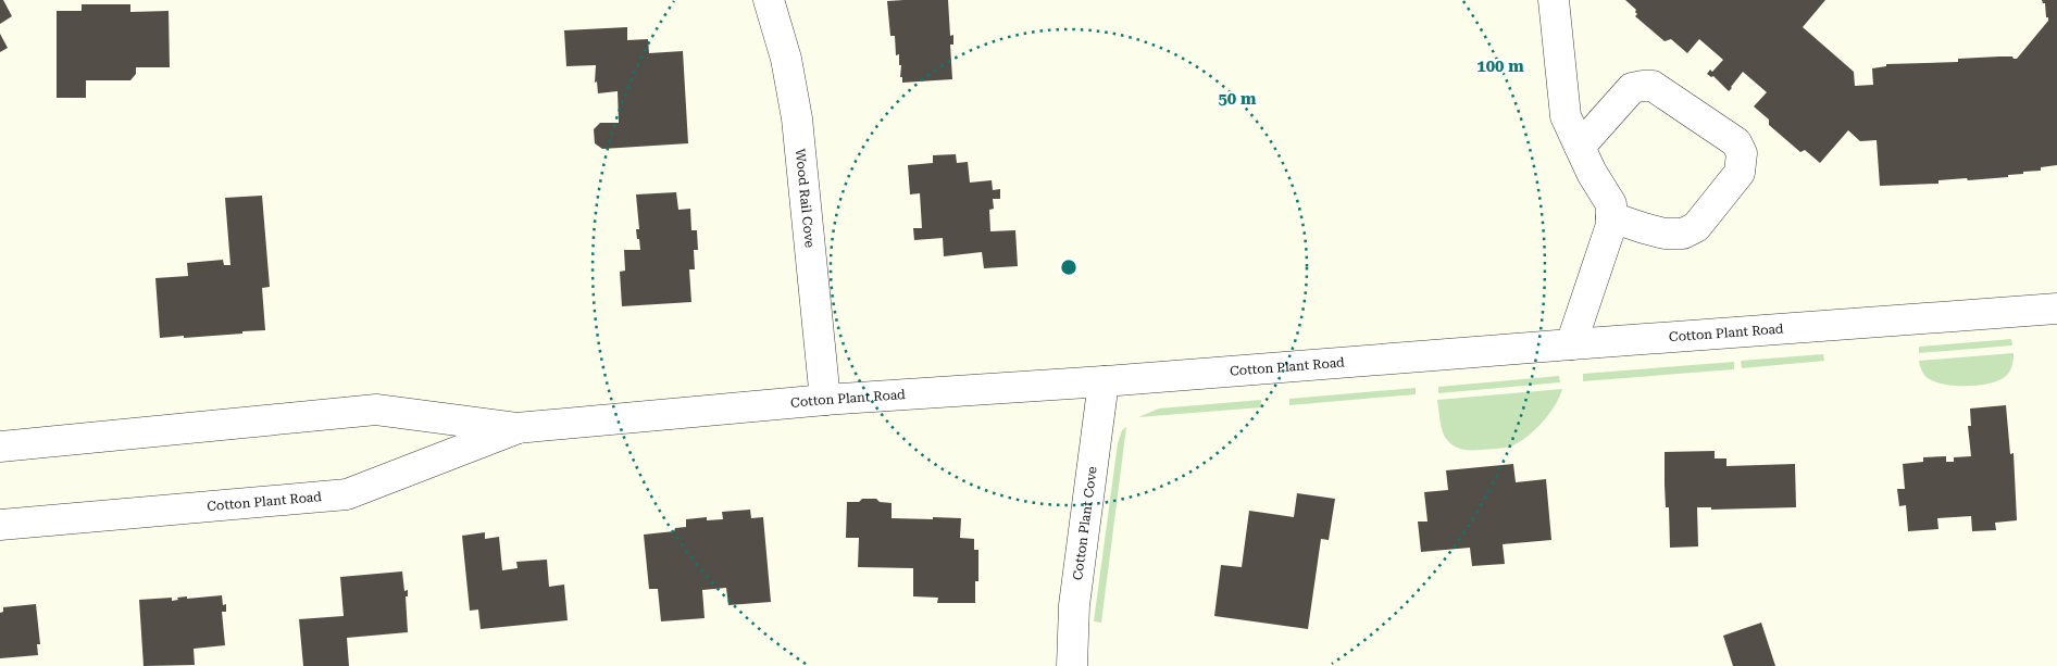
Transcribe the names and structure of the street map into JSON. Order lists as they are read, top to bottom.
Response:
{
  "streets": {
    "street": ["Wood Rail Cove", "Cotton Plant Road", "Cotton Plant Cove"]
  },
  "crossings": [
    ["Wood Rail Cove", "Cotton Plant Road"],
    ["Cotton Plant Road", "Cotton Plant Cove"]
  ],
  "rings": ["100 m", "50 m"]
}
